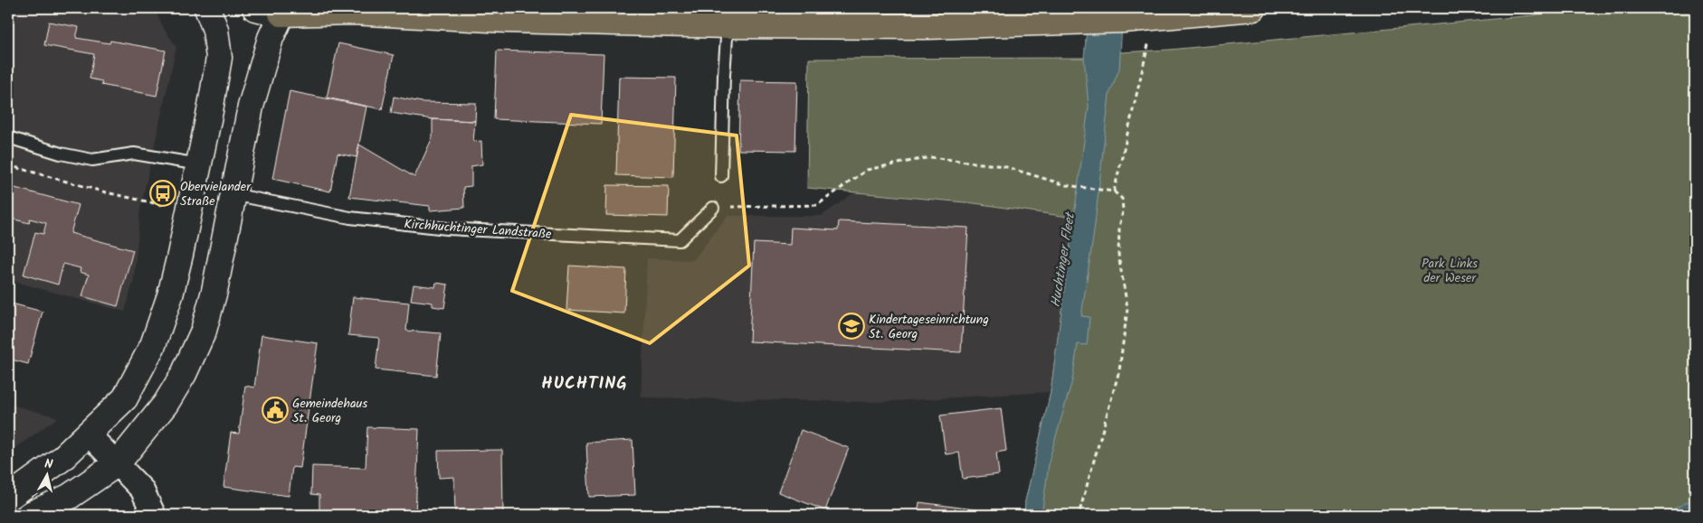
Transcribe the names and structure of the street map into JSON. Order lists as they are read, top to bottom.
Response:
{
  "streets": {
    "lane": ["Kirchhuchtinger Landstraße"]
  },
  "districts": ["HUCHTING"],
  "water": ["Huchtinger Fleet"],
  "parks": ["Park Links der Weser"],
  "places": {
    "bus stop": ["Obervielander Straße"],
    "school or university": ["Kindertageseinrichtung St. Georg"],
    "public building": ["Gemeindehaus St. Georg"]
  },
  "north": "top"
}
